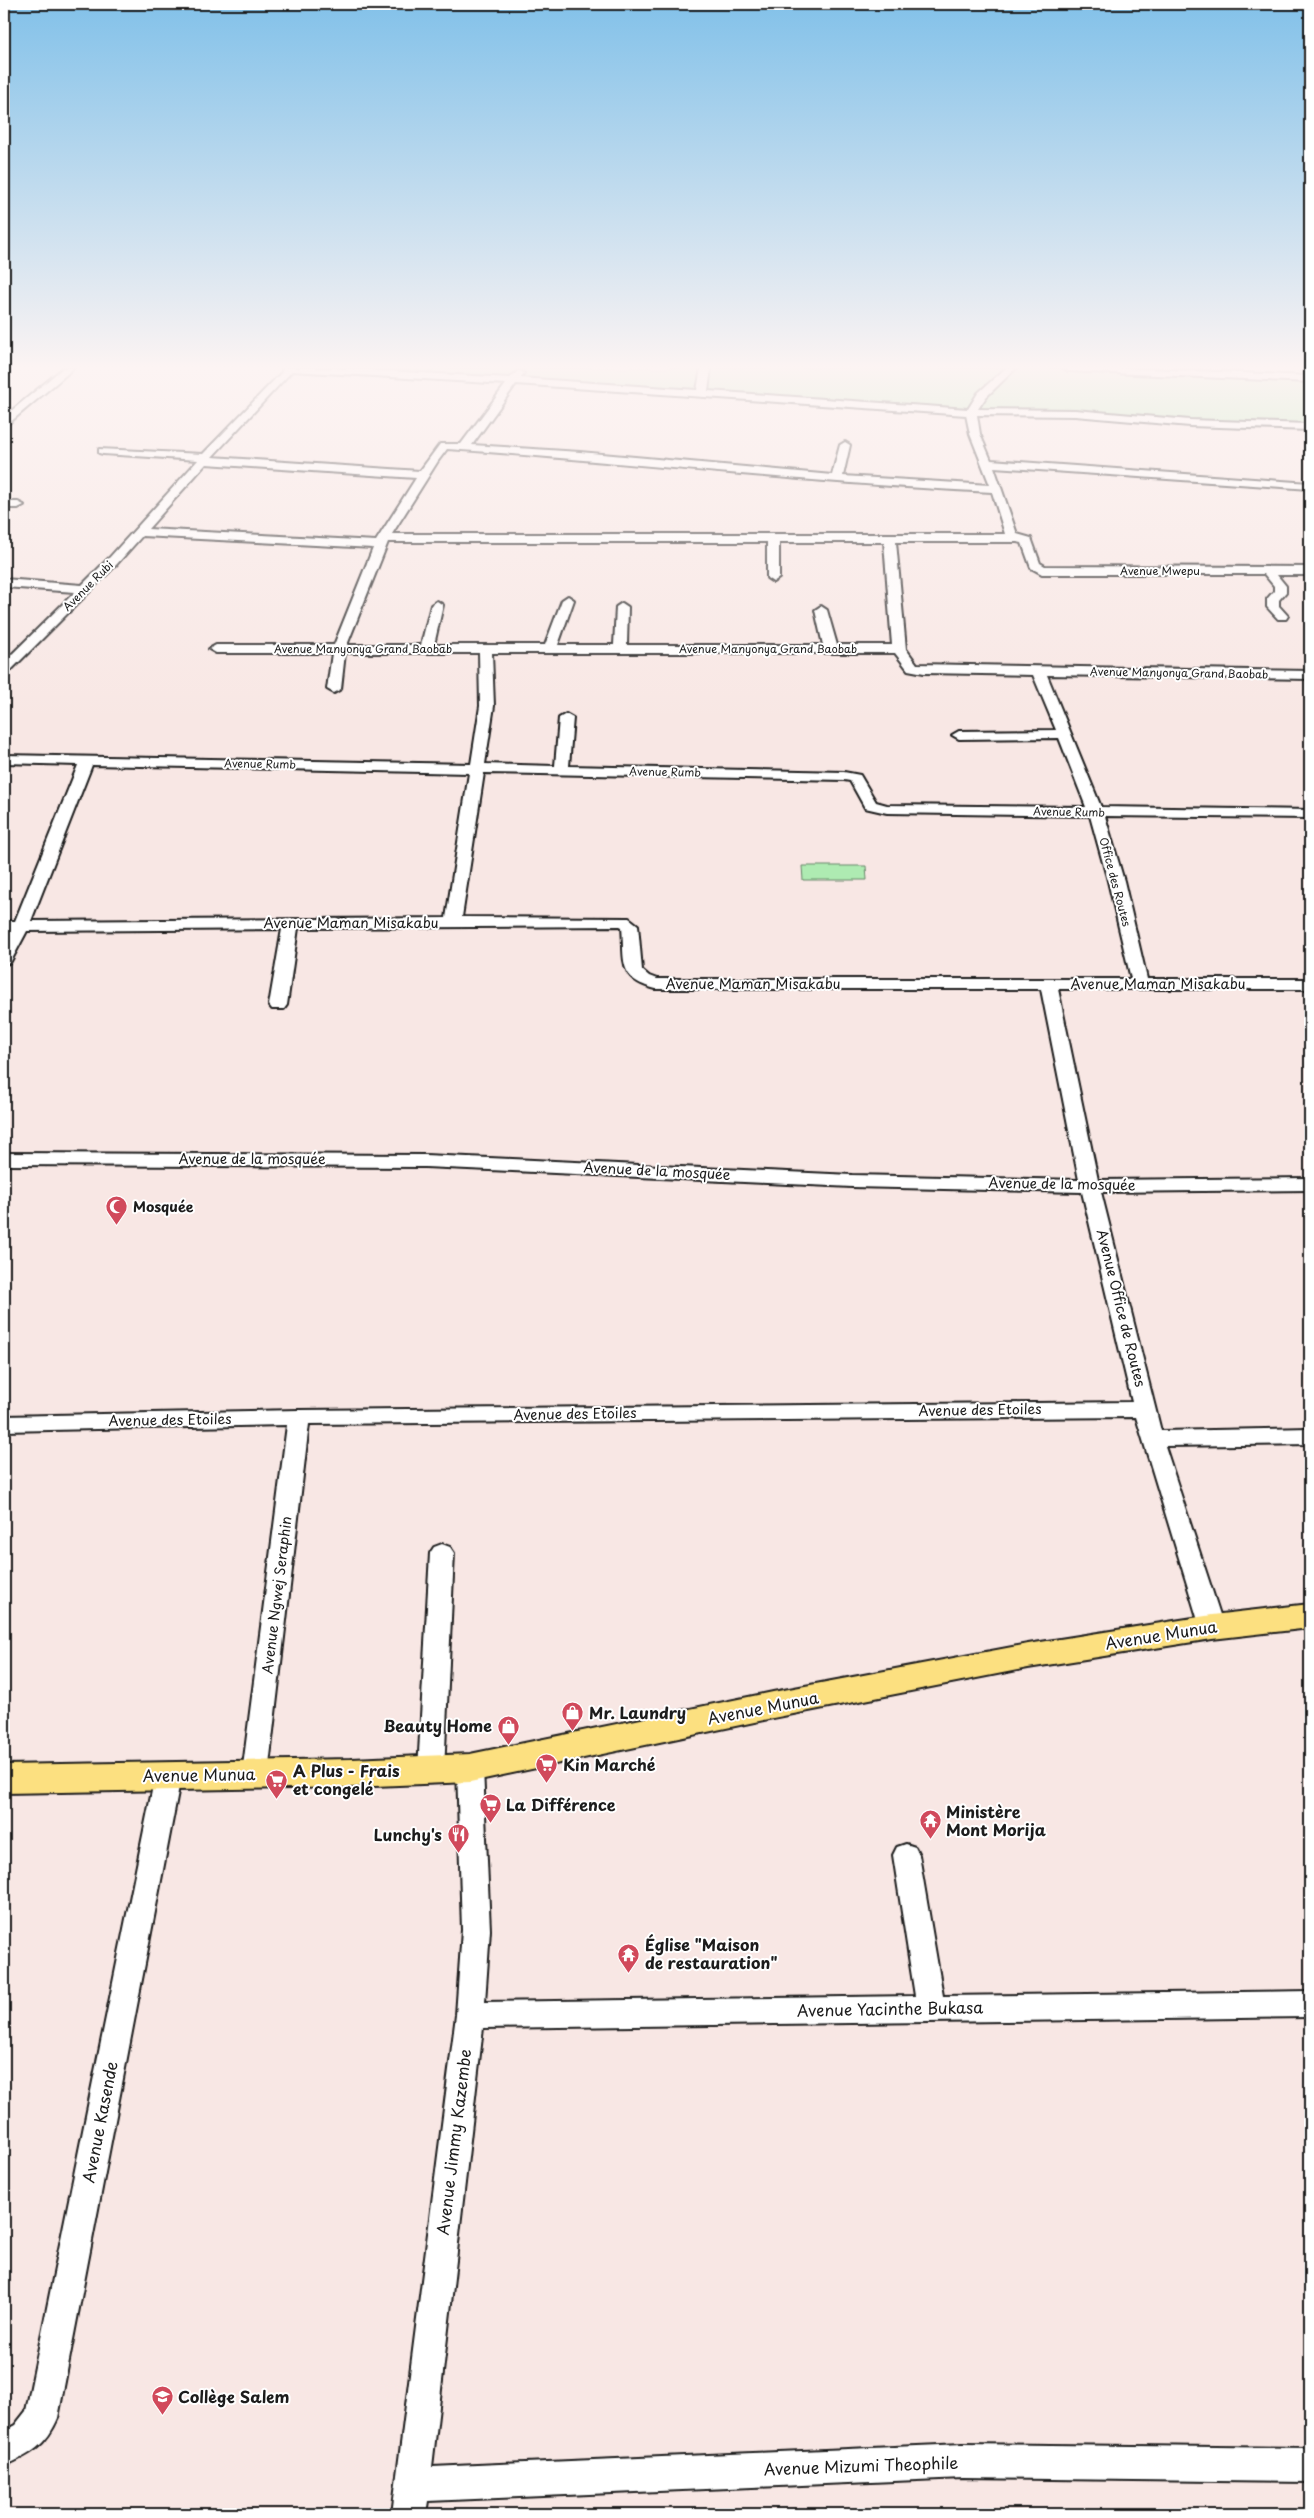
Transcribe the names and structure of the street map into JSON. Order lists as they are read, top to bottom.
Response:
{
  "streets": {
    "main road": ["Avenue Munua"],
    "street": [
      "Avenue Mwepu",
      "Avenue Rubi",
      "Avenue Manyonya Grand Baobab",
      "Avenue Rumb",
      "Office des Routes",
      "Avenue Maman Misakabu",
      "Avenue de la mosquée",
      "Avenue Office de Routes",
      "Avenue des Etoiles",
      "Avenue Ngwej Seraphin",
      "Avenue Yacinthe Bukasa",
      "Avenue Kasende",
      "Avenue Jimmy Kazembe",
      "Avenue Mizumi Theophile"
    ]
  },
  "crossings": [
    ["Avenue Manyonya Grand Baobab", "Office des Routes"],
    ["Avenue Rumb", "Office des Routes"],
    ["Office des Routes", "Avenue Maman Misakabu"],
    ["Avenue Maman Misakabu", "Avenue Office de Routes"],
    ["Avenue de la mosquée", "Avenue Office de Routes"],
    ["Avenue Office de Routes", "Avenue des Etoiles"],
    ["Avenue Office de Routes", "Avenue Munua"],
    ["Avenue des Etoiles", "Avenue Ngwej Seraphin"],
    ["Avenue Ngwej Seraphin", "Avenue Munua"],
    ["Avenue Munua", "Avenue Kasende"],
    ["Avenue Munua", "Avenue Jimmy Kazembe"],
    ["Avenue Yacinthe Bukasa", "Avenue Jimmy Kazembe"],
    ["Avenue Jimmy Kazembe", "Avenue Mizumi Theophile"]
  ],
  "places": {
    "mosque": ["Mosquée"],
    "shop": ["Mr. Laundry", "Beauty Home"],
    "supermarket": ["Kin Marché", "A Plus - Frais et congelé", "La Différence"],
    "temple": ["Ministère Mont Morija", "Église \"Maison de restauration\""],
    "restaurant": ["Lunchy's"],
    "school or university": ["Collège Salem"]
  }
}
